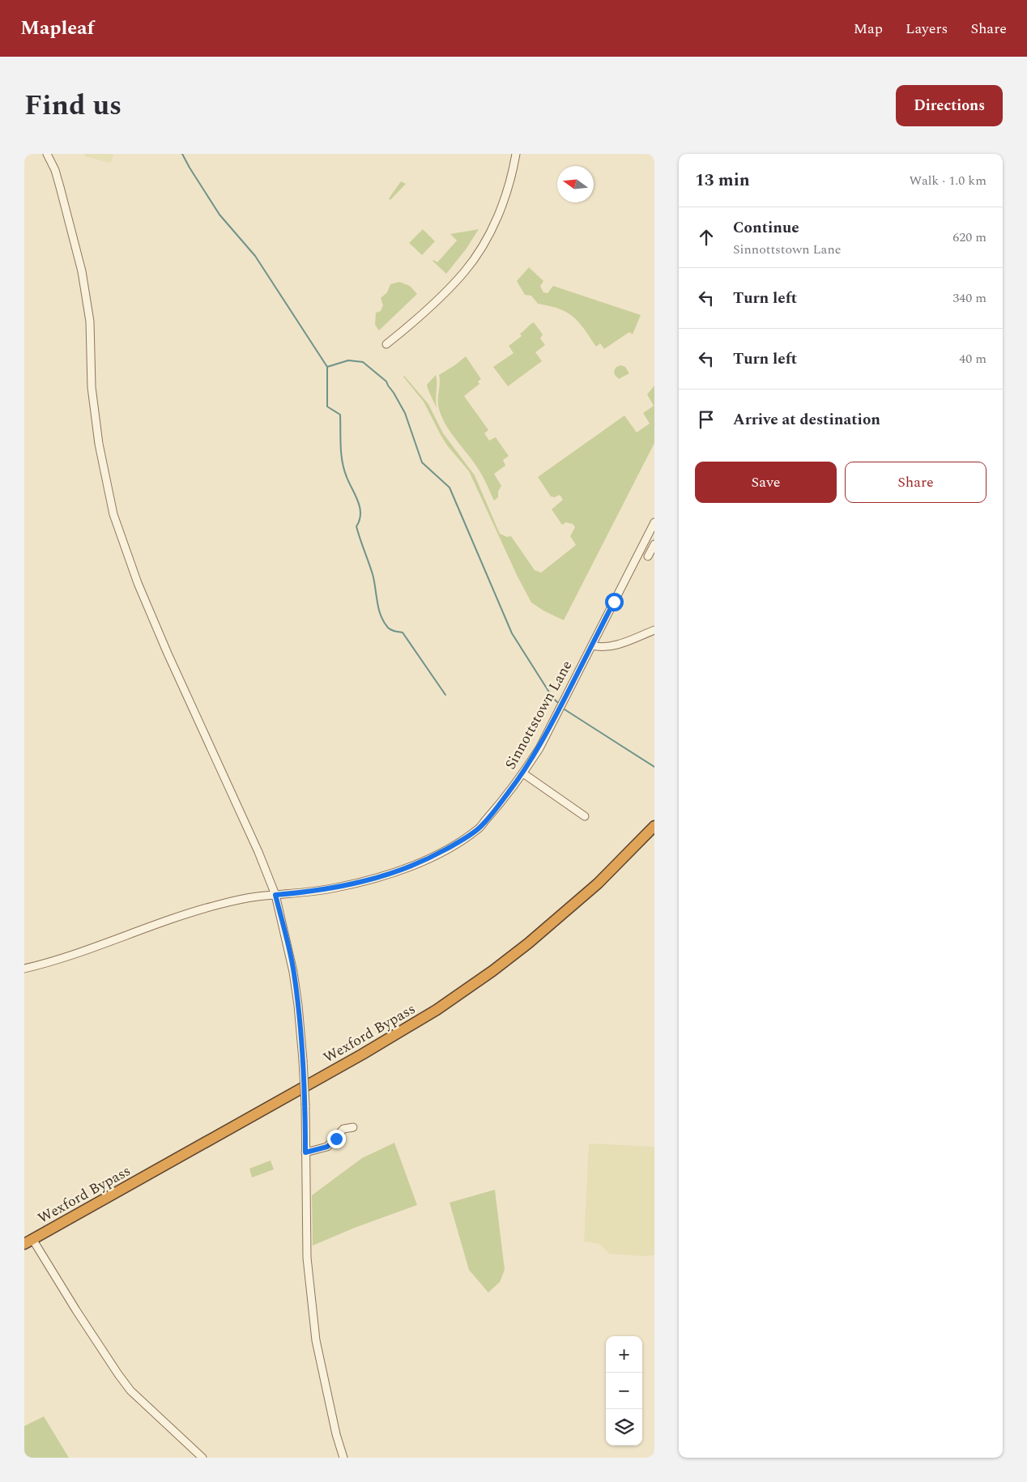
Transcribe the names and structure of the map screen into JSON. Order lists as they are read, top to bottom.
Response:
{
  "streets": {
    "highway": ["Wexford Bypass"],
    "street": ["Sinnottstown Lane"]
  },
  "north": "left",
  "page": {
    "header": "Mapleaf",
    "nav": ["Map", "Layers", "Share"],
    "title": "Find us",
    "buttons": [
      "Directions",
      ["Save", "Share"]
    ],
    "heading": ["13 min", "Walk · 1.0 km"],
    "list": [
      ["Continue", "Sinnottstown Lane", "620 m"],
      ["Turn left", "340 m"],
      ["Turn left", "40 m"],
      "Arrive at destination"
    ],
    "map_buttons": ["+", "−"]
  }
}
